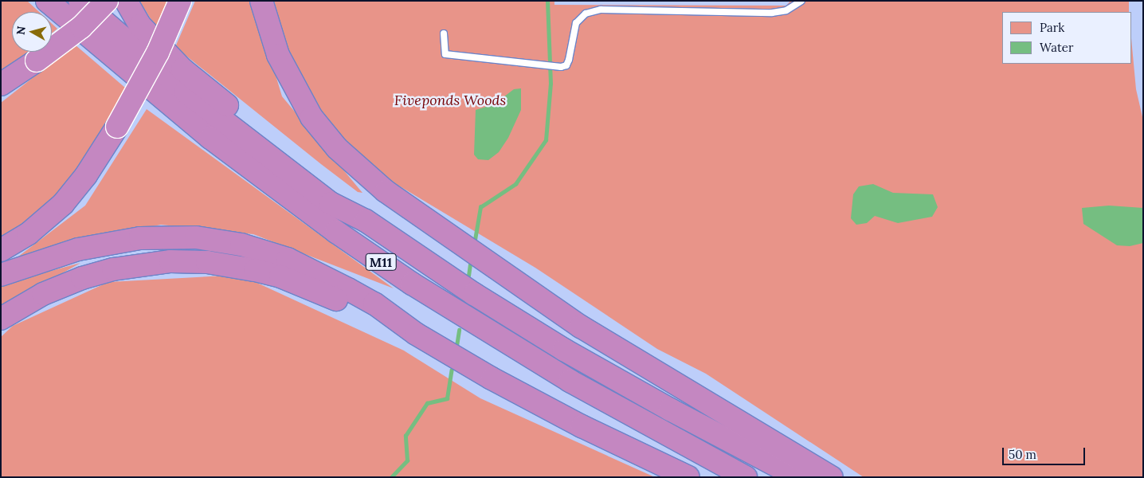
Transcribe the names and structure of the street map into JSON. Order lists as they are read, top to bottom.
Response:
{
  "streets": {
    "highway": ["M11"]
  },
  "parks": ["Fiveponds Woods"],
  "legend": ["Park", "Water"],
  "scale_bar": "50 m",
  "north": "left"
}
